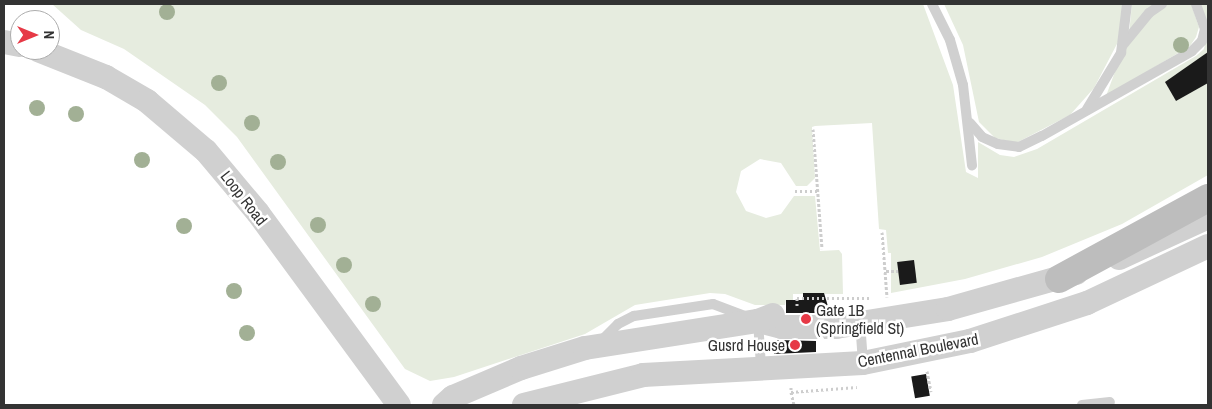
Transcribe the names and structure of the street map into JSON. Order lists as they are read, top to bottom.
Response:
{
  "streets": {
    "street": ["Loop Road", "Centennal Boulevard"]
  },
  "places": ["Gate 1B (Springfield St)", "Gusrd House"],
  "north": "right"
}
